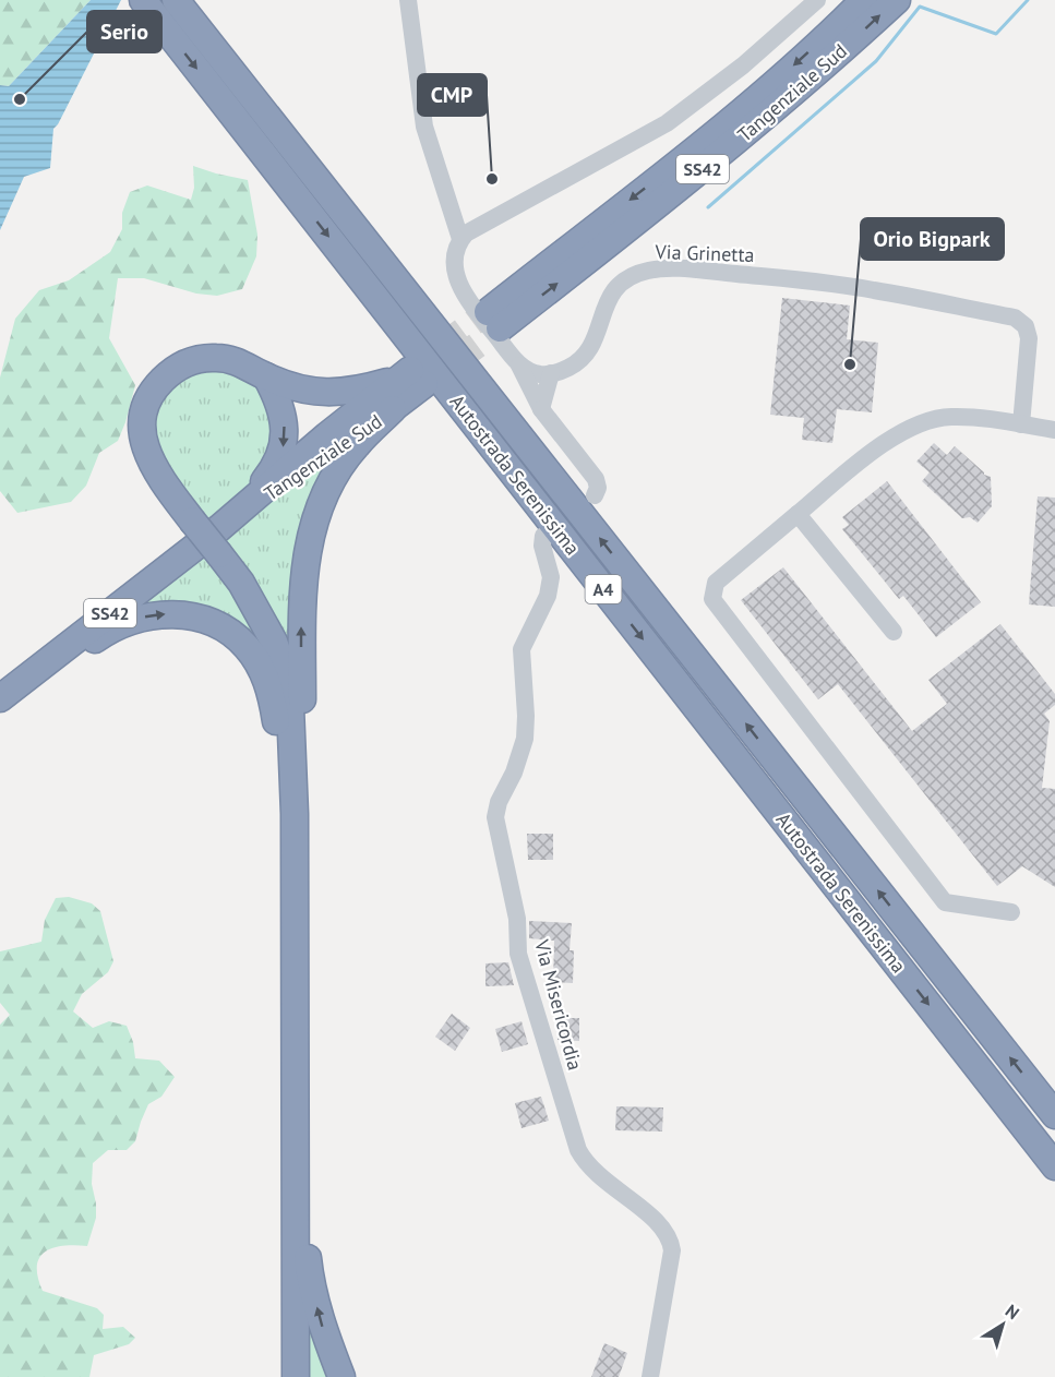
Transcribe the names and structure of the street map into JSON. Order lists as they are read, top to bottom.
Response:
{
  "streets": {
    "highway": [
      "Tangenziale Sud",
      "SS42",
      "Autostrada Serenissima",
      "A4"
    ],
    "street": ["Via Grinetta", "Via Misericordia"]
  },
  "places": ["Serio", "CMP", "Orio Bigpark"],
  "north": "top right"
}
